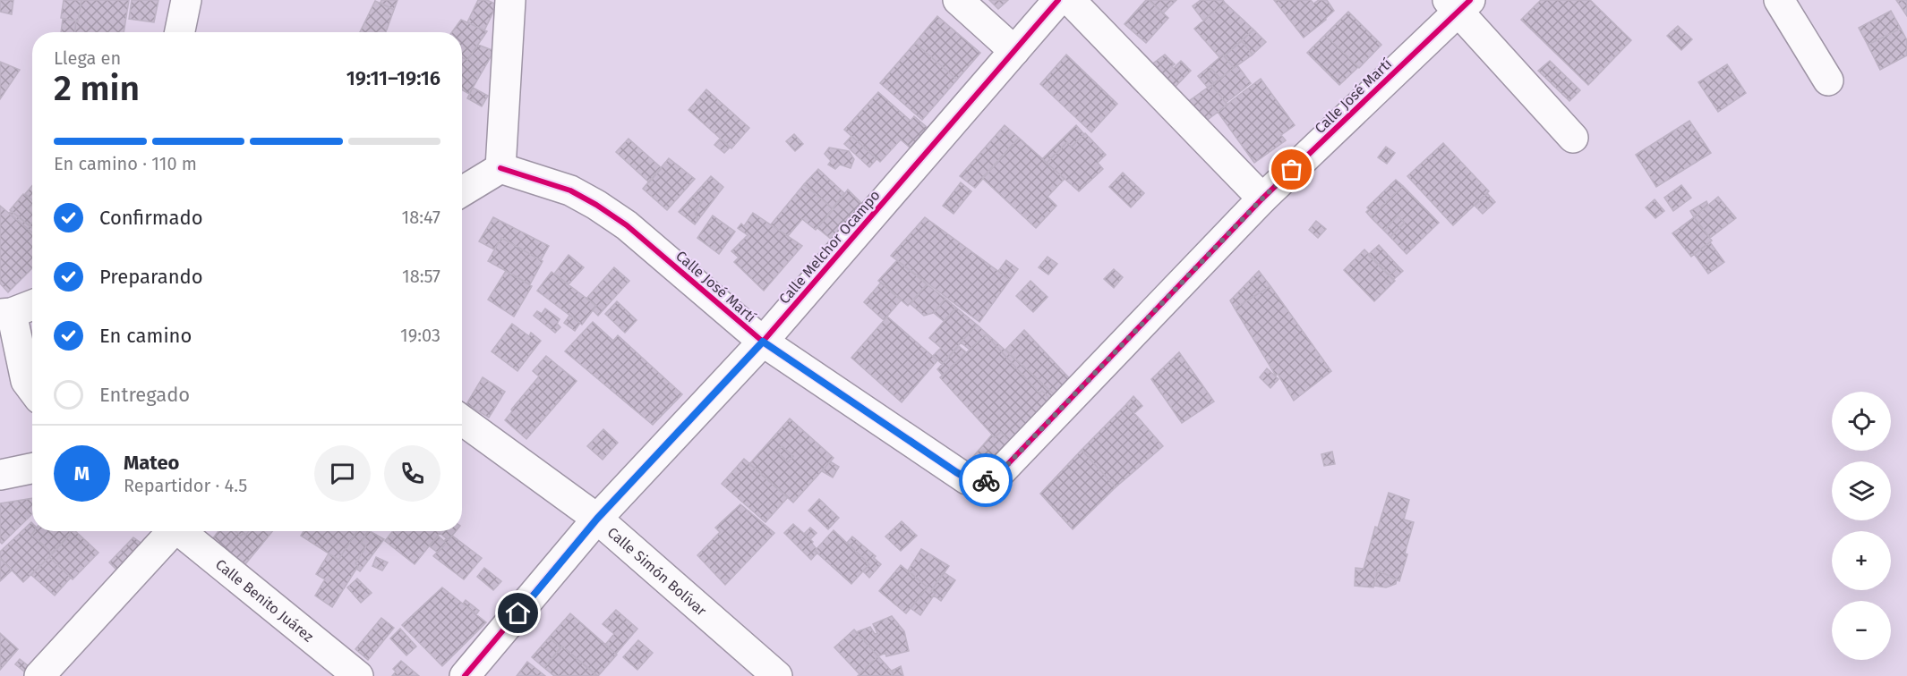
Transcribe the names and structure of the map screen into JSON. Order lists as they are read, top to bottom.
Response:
{
  "streets": {
    "street": [
      "Calle José Martí",
      "Calle Melchor Ocampo",
      "Calle Simón Bolívar",
      "Calle Benito Juárez"
    ]
  },
  "crossings": [
    ["Calle José Martí", "Calle Melchor Ocampo"],
    ["Calle Melchor Ocampo", "Calle Simón Bolívar"]
  ],
  "page": {
    "heading": ["2 min", "Llega en", "19:11–19:16"],
    "panel": ["Mateo", "Repartidor · 4.5"],
    "bar": "En camino · 110 m",
    "list": [
      ["Confirmado", "18:47"],
      ["Preparando", "18:57"],
      ["En camino", "19:03"],
      "Entregado"
    ],
    "map_buttons": ["+", "−"],
    "round": "M"
  }
}
